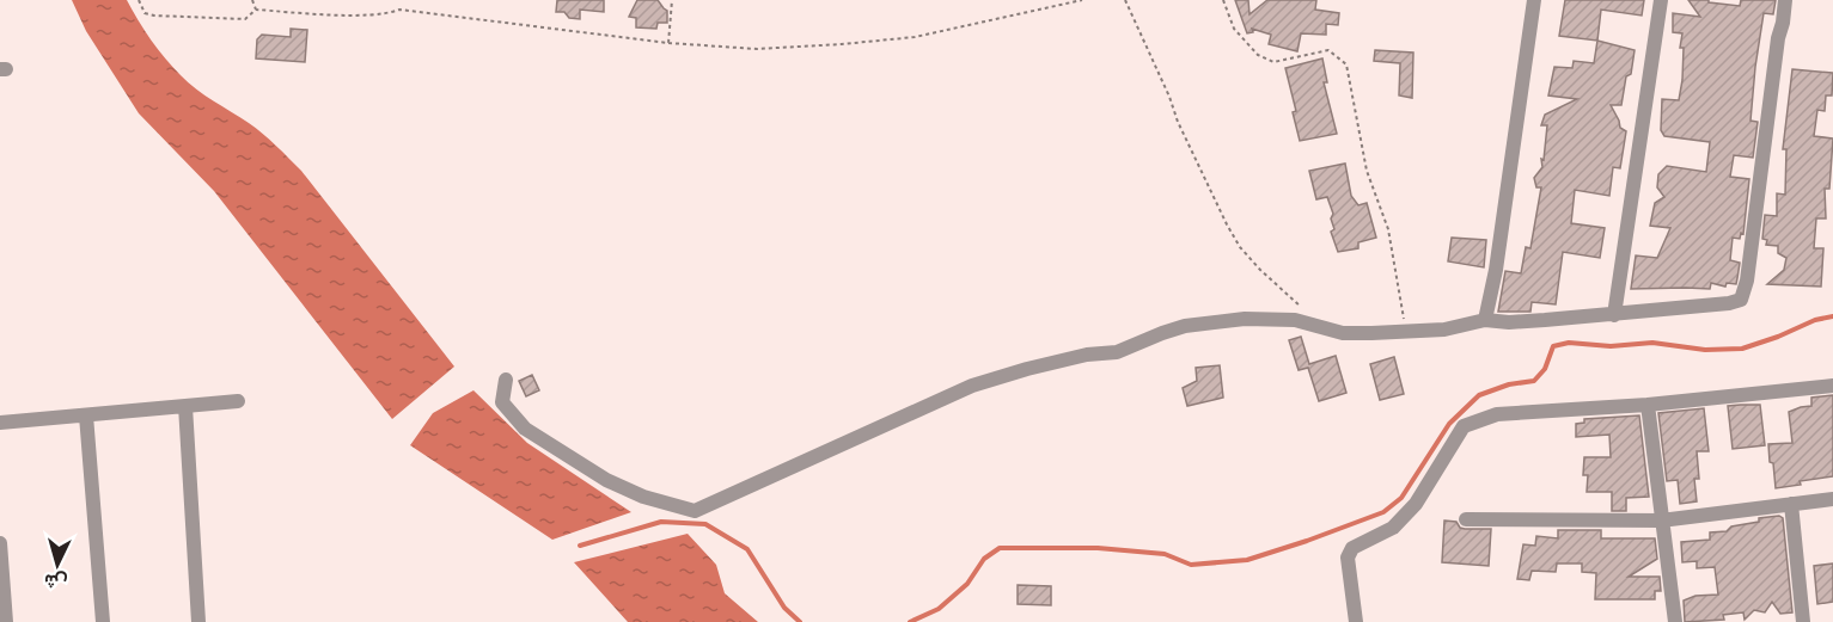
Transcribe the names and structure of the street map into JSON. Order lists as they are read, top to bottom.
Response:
{
  "north": "bottom"
}
